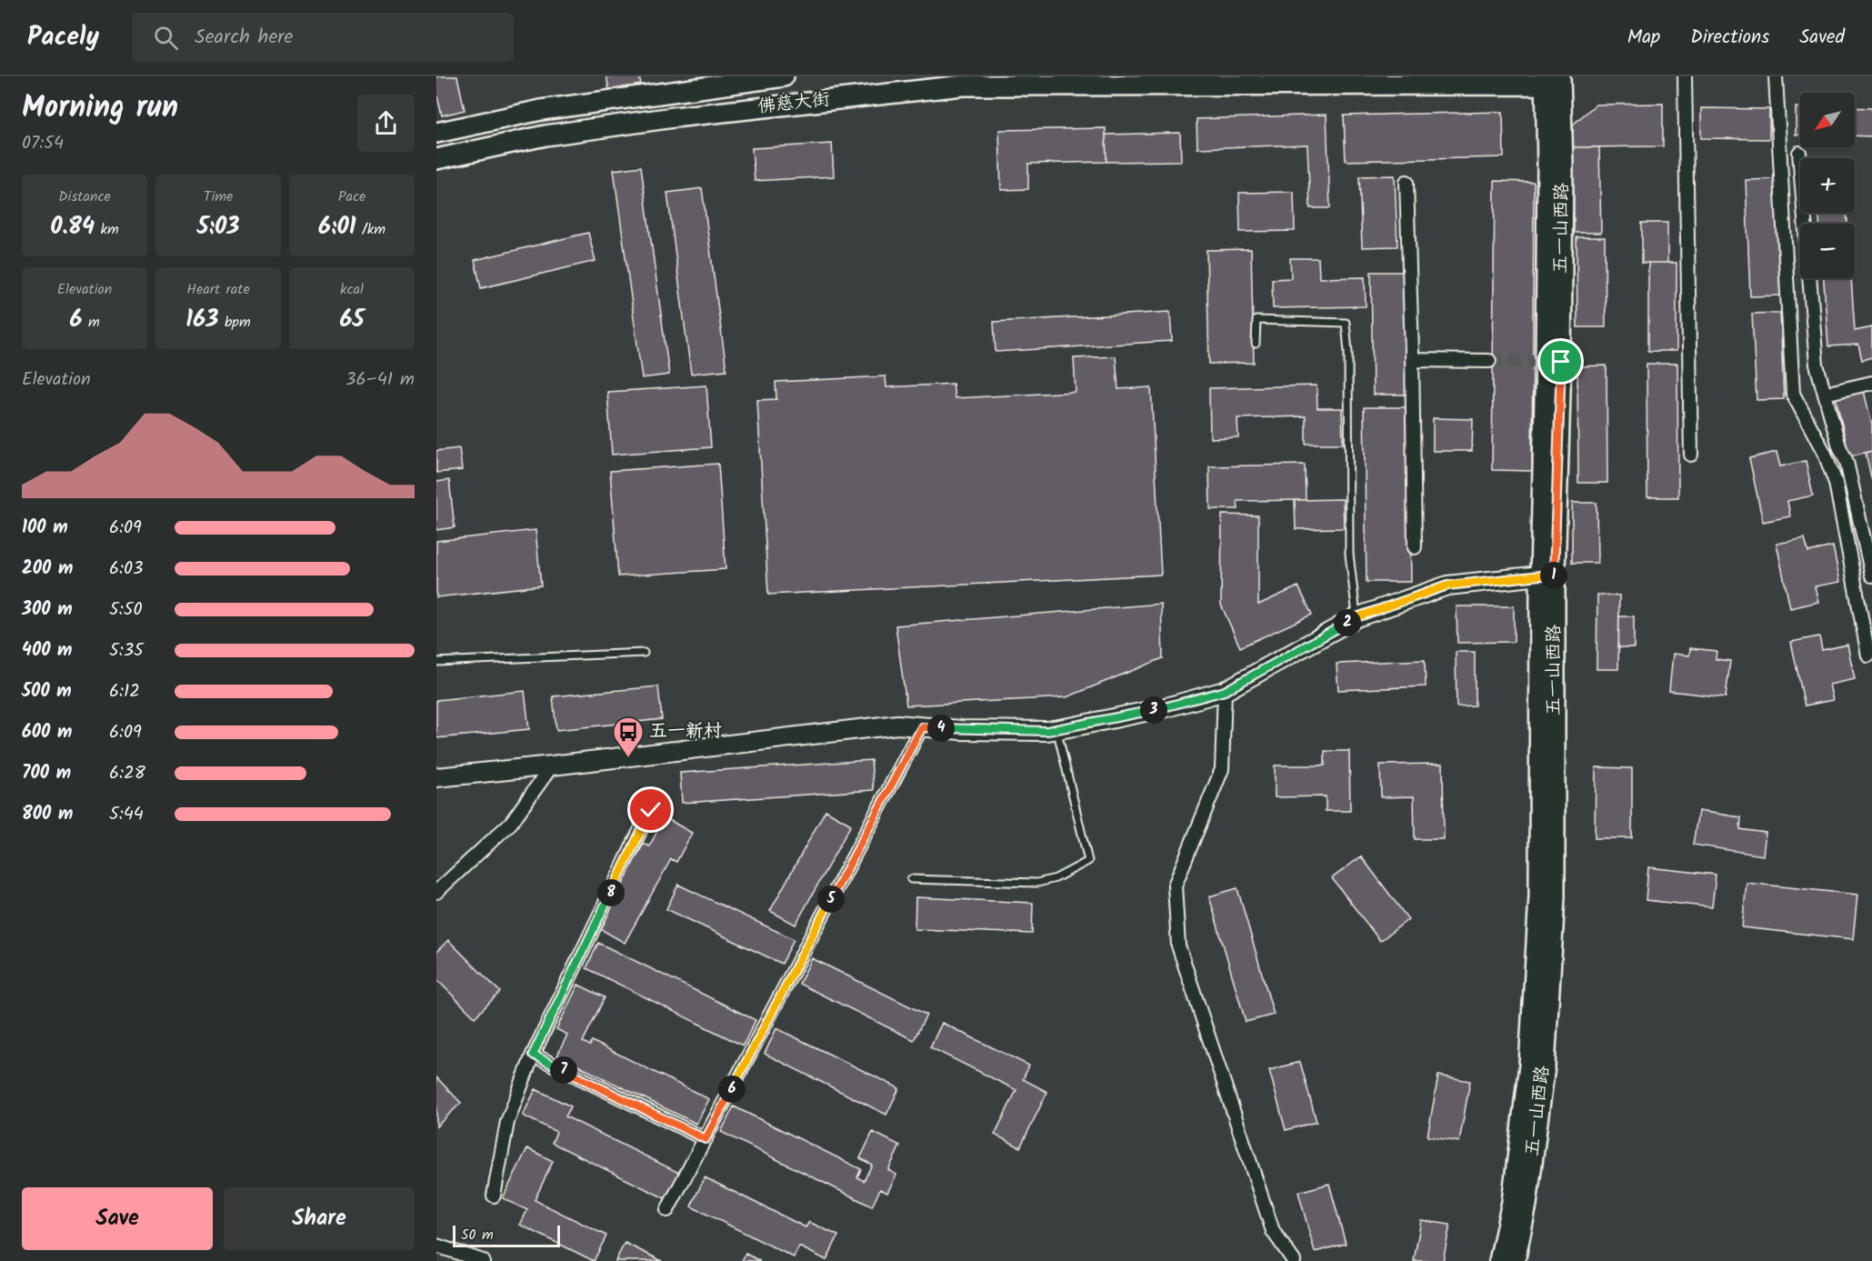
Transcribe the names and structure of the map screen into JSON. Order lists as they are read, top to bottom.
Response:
{
  "streets": {
    "main road": ["佛慈大街", "五一山西路"]
  },
  "crossings": [
    ["佛慈大街", "五一山西路"]
  ],
  "places": {
    "bus stop": ["五一新村"]
  },
  "scale_bar": "50 m",
  "north": "bottom left",
  "page": {
    "header": "Pacely",
    "search": "Search here",
    "nav": ["Map", "Directions", "Saved"],
    "heading": ["Morning run", "07:54"],
    "map_buttons": ["+", "−"],
    "stats": [
      ["Distance", "0.84 km"],
      ["Time", "5:03"],
      ["Pace", "6:01 /km"],
      ["Elevation", "6 m"],
      ["Heart rate", "163 bpm"],
      ["kcal", "65"]
    ],
    "chart": ["Elevation", "36–41 m"],
    "list": [
      {
        "name": "100 m",
        "note": "6:09"
      },
      {
        "name": "200 m",
        "note": "6:03"
      },
      {
        "name": "300 m",
        "note": "5:50"
      },
      {
        "name": "400 m",
        "note": "5:35"
      },
      {
        "name": "500 m",
        "note": "6:12"
      },
      {
        "name": "600 m",
        "note": "6:09"
      },
      {
        "name": "700 m",
        "note": "6:28"
      },
      {
        "name": "800 m",
        "note": "5:44"
      }
    ],
    "pins": [
      "1",
      "2",
      "3",
      "4",
      "8",
      "5",
      "7",
      "6"
    ],
    "buttons": ["Save", "Share"],
    "scale": "50 m"
  }
}
